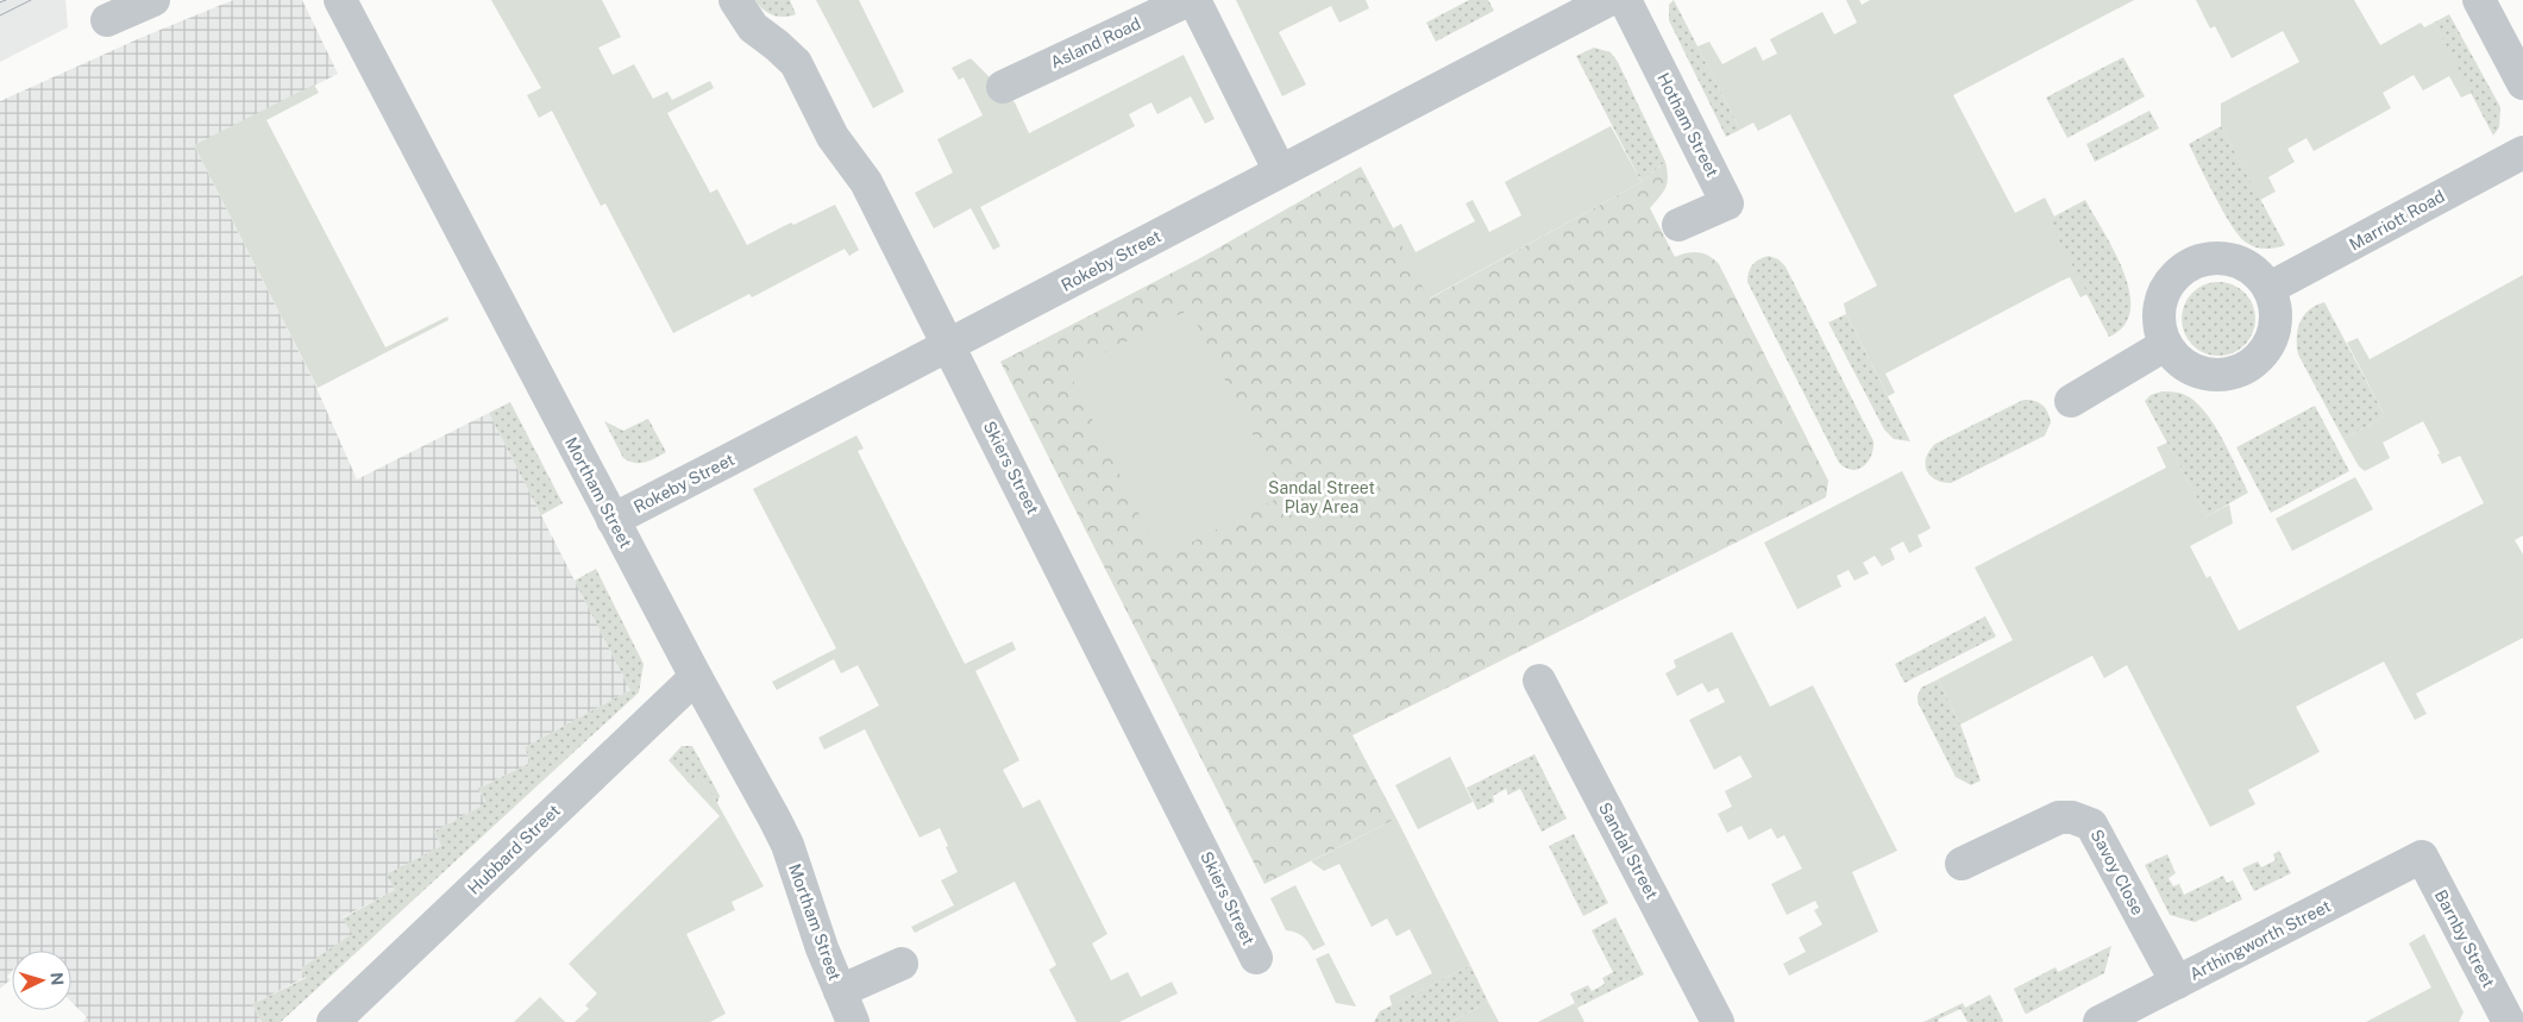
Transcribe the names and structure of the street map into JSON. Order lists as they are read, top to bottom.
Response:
{
  "streets": {
    "street": [
      "Asland Road",
      "Hotham Street",
      "Marriott Road",
      "Rokeby Street",
      "Skiers Street",
      "Mortham Street",
      "Hubbard Street",
      "Sandal Street",
      "Savoy Close",
      "Barnby Street",
      "Arthingworth Street"
    ]
  },
  "crossings": [
    ["Rokeby Street", "Skiers Street"],
    ["Rokeby Street", "Mortham Street"],
    ["Mortham Street", "Hubbard Street"],
    ["Savoy Close", "Arthingworth Street"],
    ["Barnby Street", "Arthingworth Street"]
  ],
  "parks": ["Sandal Street Play Area"],
  "north": "right"
}
